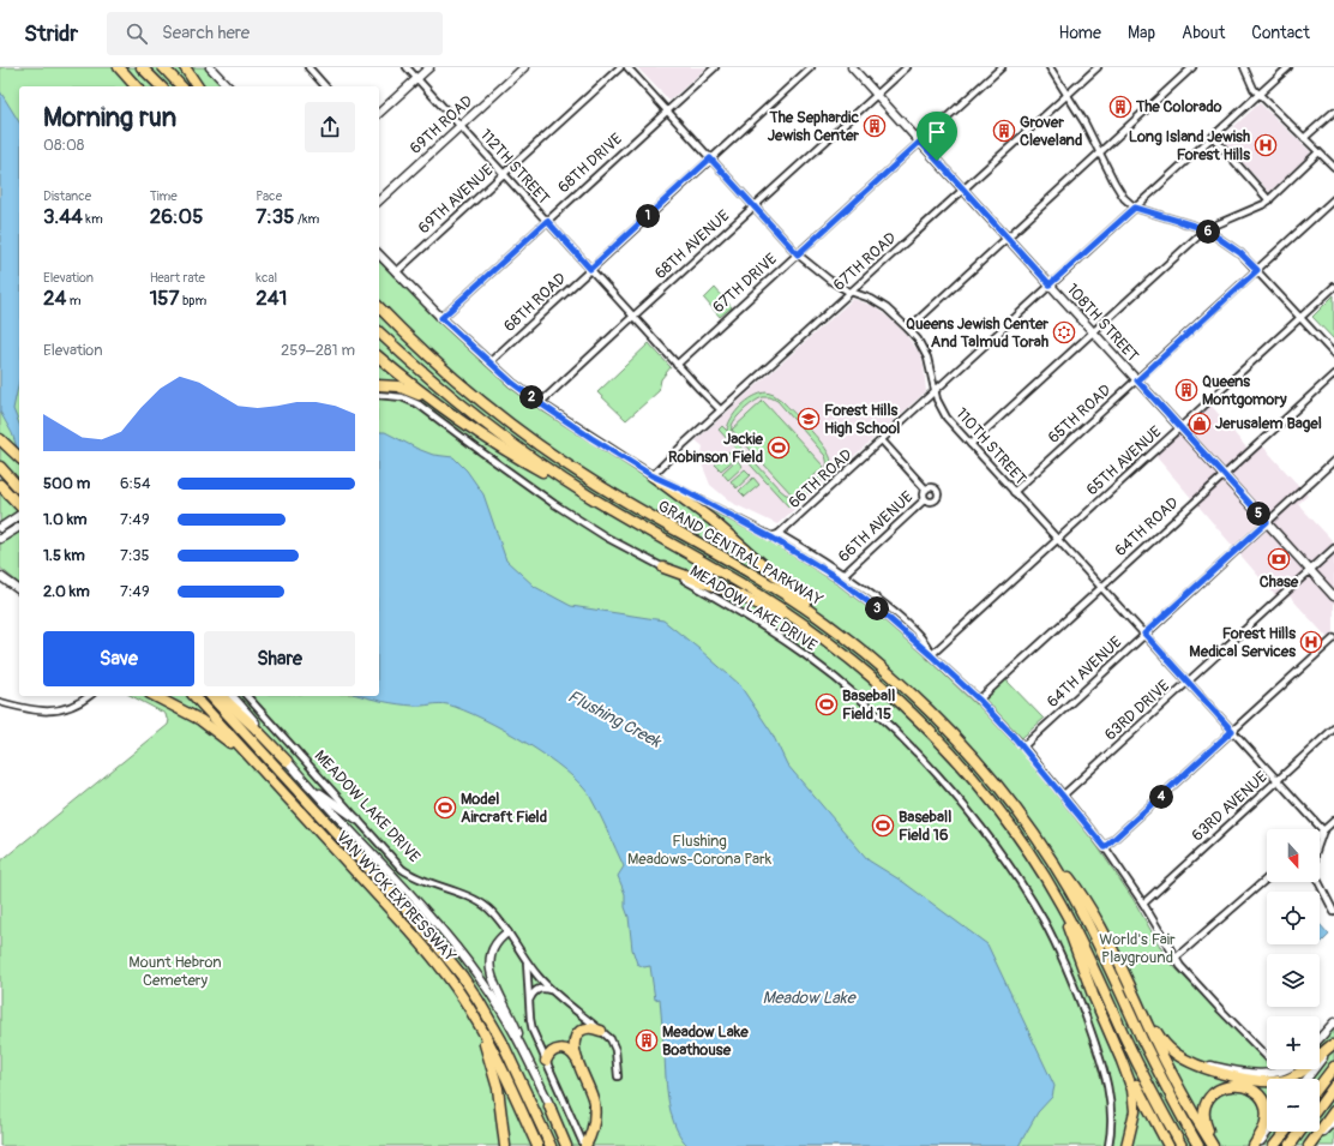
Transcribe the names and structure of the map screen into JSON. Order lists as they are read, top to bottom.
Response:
{
  "streets": {
    "highway": ["GRAND CENTRAL PARKWAY", "VAN WYCK EXPRESSWAY"],
    "street": [
      "69TH ROAD",
      "68TH DRIVE",
      "112TH STREET",
      "69TH AVENUE",
      "68TH AVENUE",
      "67TH ROAD",
      "67TH DRIVE",
      "68TH ROAD",
      "108TH STREET",
      "65TH ROAD",
      "110TH STREET",
      "65TH AVENUE",
      "66TH ROAD",
      "66TH AVENUE",
      "64TH ROAD",
      "MEADOW LAKE DRIVE",
      "64TH AVENUE",
      "63RD DRIVE",
      "63RD AVENUE"
    ]
  },
  "crossings": [
    ["69TH ROAD", "112TH STREET"],
    ["68TH DRIVE", "112TH STREET"],
    ["68TH DRIVE", "110TH STREET"],
    ["68TH DRIVE", "GRAND CENTRAL PARKWAY"],
    ["112TH STREET", "69TH AVENUE"],
    ["112TH STREET", "68TH AVENUE"],
    ["112TH STREET", "67TH ROAD"],
    ["112TH STREET", "67TH DRIVE"],
    ["112TH STREET", "68TH ROAD"],
    ["69TH AVENUE", "GRAND CENTRAL PARKWAY"],
    ["68TH AVENUE", "108TH STREET"],
    ["68TH AVENUE", "110TH STREET"],
    ["68TH AVENUE", "GRAND CENTRAL PARKWAY"],
    ["67TH ROAD", "108TH STREET"],
    ["67TH ROAD", "110TH STREET"],
    ["67TH ROAD", "GRAND CENTRAL PARKWAY"],
    ["67TH DRIVE", "108TH STREET"],
    ["67TH DRIVE", "110TH STREET"],
    ["68TH ROAD", "110TH STREET"],
    ["68TH ROAD", "GRAND CENTRAL PARKWAY"],
    ["108TH STREET", "65TH ROAD"],
    ["108TH STREET", "65TH AVENUE"],
    ["108TH STREET", "66TH ROAD"],
    ["108TH STREET", "64TH ROAD"],
    ["108TH STREET", "64TH AVENUE"],
    ["108TH STREET", "63RD DRIVE"],
    ["65TH ROAD", "110TH STREET"],
    ["110TH STREET", "65TH AVENUE"],
    ["110TH STREET", "66TH ROAD"],
    ["110TH STREET", "64TH ROAD"],
    ["110TH STREET", "64TH AVENUE"],
    ["110TH STREET", "63RD DRIVE"],
    ["110TH STREET", "63RD AVENUE"],
    ["65TH AVENUE", "GRAND CENTRAL PARKWAY"],
    ["66TH ROAD", "GRAND CENTRAL PARKWAY"],
    ["66TH AVENUE", "GRAND CENTRAL PARKWAY"],
    ["64TH ROAD", "GRAND CENTRAL PARKWAY"],
    ["GRAND CENTRAL PARKWAY", "64TH AVENUE"],
    ["GRAND CENTRAL PARKWAY", "63RD DRIVE"],
    ["GRAND CENTRAL PARKWAY", "63RD AVENUE"]
  ],
  "water": ["Flushing Creek", "Meadow Lake"],
  "parks": ["Flushing Meadows-Corona Park", "World's Fair Playground", "Mount Hebron Cemetery"],
  "places": {
    "building": [
      "The Colorado",
      "The Sephardic Jewish Center",
      "Grover Cleveland",
      "Queens Montgomory",
      "Meadow Lake Boathouse"
    ],
    "hospital": ["Long Island Jewish Forest Hills", "Forest Hills Medical Services"],
    "synagogue": ["Queens Jewish Center And Talmud Torah"],
    "school or university": ["Forest Hills High School"],
    "shop": ["Jerusalem Bagel"],
    "sports": [
      "Jackie Robinson Field",
      "Baseball Field 15",
      "Model Aircraft Field",
      "Baseball Field 16"
    ],
    "bank": ["Chase"]
  },
  "north": "bottom",
  "page": {
    "header": "Stridr",
    "search": "Search here",
    "nav": [
      "Home",
      "Map",
      "About",
      "Contact"
    ],
    "heading": ["Morning run", "08:08"],
    "stats": [
      ["Distance", "3.44 km"],
      ["Time", "26:05"],
      ["Pace", "7:35 /km"],
      ["Elevation", "24 m"],
      ["Heart rate", "157 bpm"],
      ["kcal", "241"]
    ],
    "pins": [
      "1",
      "6",
      "2",
      "5",
      "3",
      "4"
    ],
    "chart": ["Elevation", "259–281 m"],
    "list": [
      {
        "name": "500 m",
        "note": "6:54"
      },
      {
        "name": "1.0 km",
        "note": "7:49"
      },
      {
        "name": "1.5 km",
        "note": "7:35"
      },
      {
        "name": "2.0 km",
        "note": "7:49"
      }
    ],
    "buttons": ["Save", "Share"],
    "map_buttons": ["+", "−"]
  }
}
